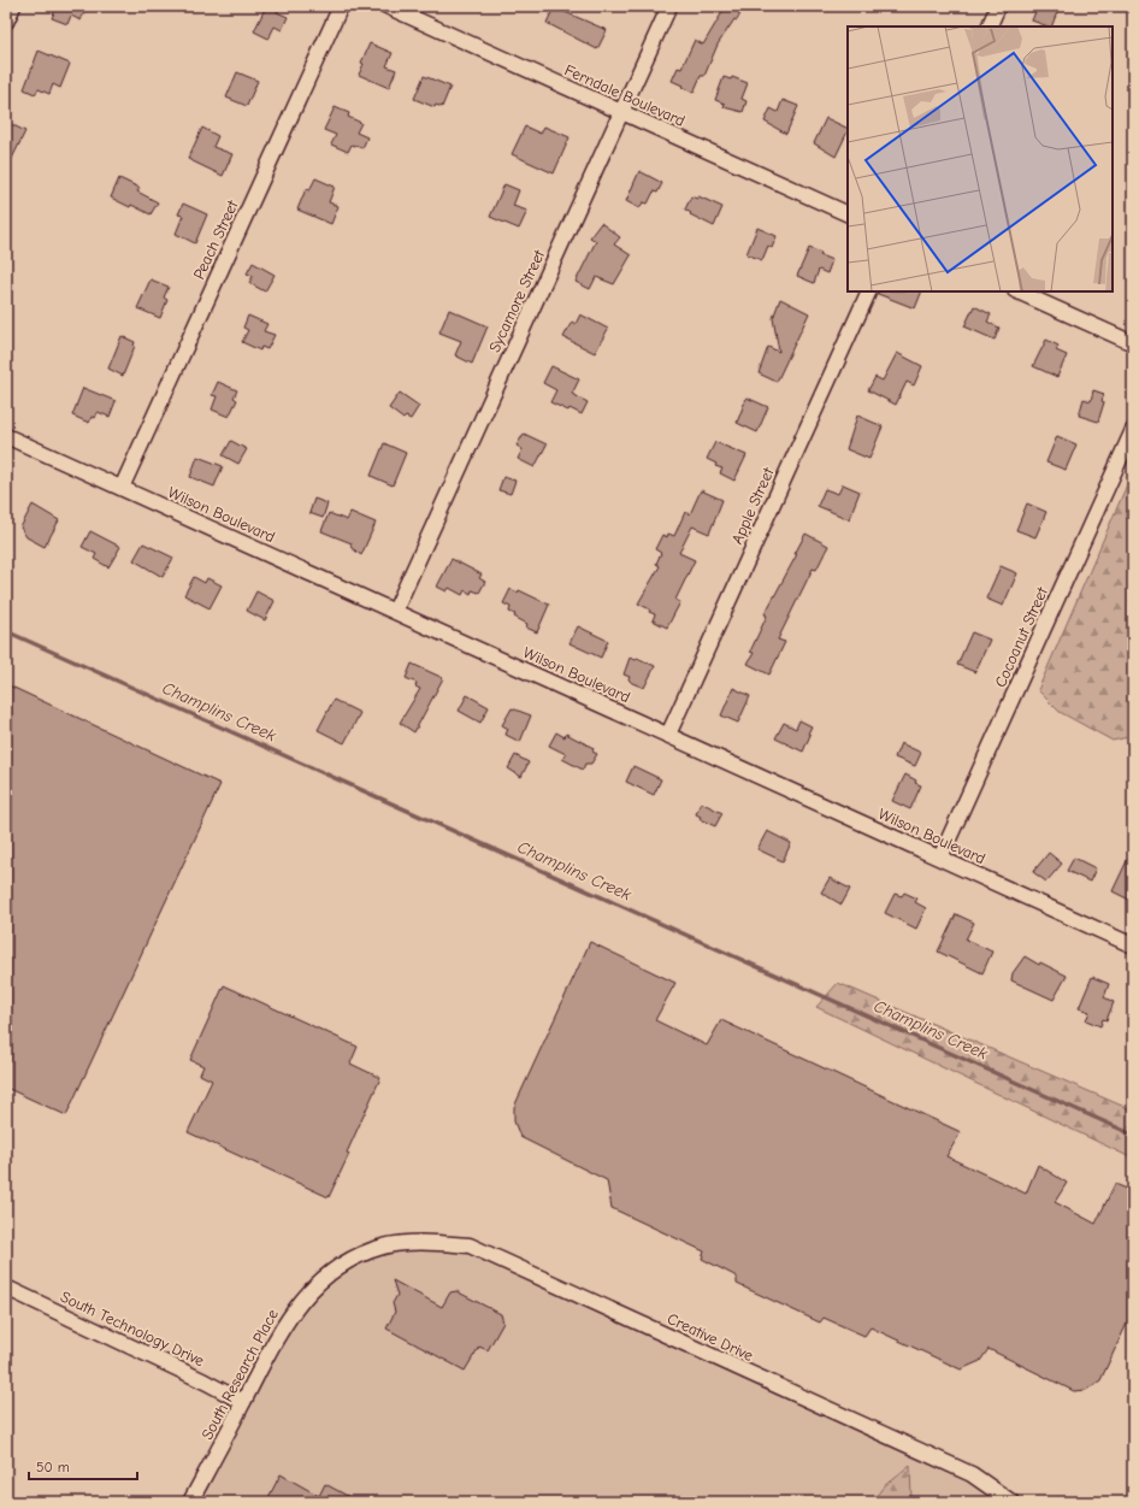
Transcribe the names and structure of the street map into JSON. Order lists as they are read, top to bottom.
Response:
{
  "streets": {
    "street": [
      "Ferndale Boulevard",
      "Peach Street",
      "Sycamore Street",
      "Apple Street",
      "Wilson Boulevard",
      "Cocoanut Street",
      "South Technology Drive",
      "Creative Drive",
      "South Research Place"
    ]
  },
  "crossings": [
    ["Ferndale Boulevard", "Sycamore Street"],
    ["Peach Street", "Wilson Boulevard"],
    ["Sycamore Street", "Wilson Boulevard"],
    ["Apple Street", "Wilson Boulevard"],
    ["Wilson Boulevard", "Cocoanut Street"],
    ["South Technology Drive", "South Research Place"],
    ["Creative Drive", "South Research Place"]
  ],
  "water": ["Champlins Creek"],
  "scale_bar": "50 m"
}
